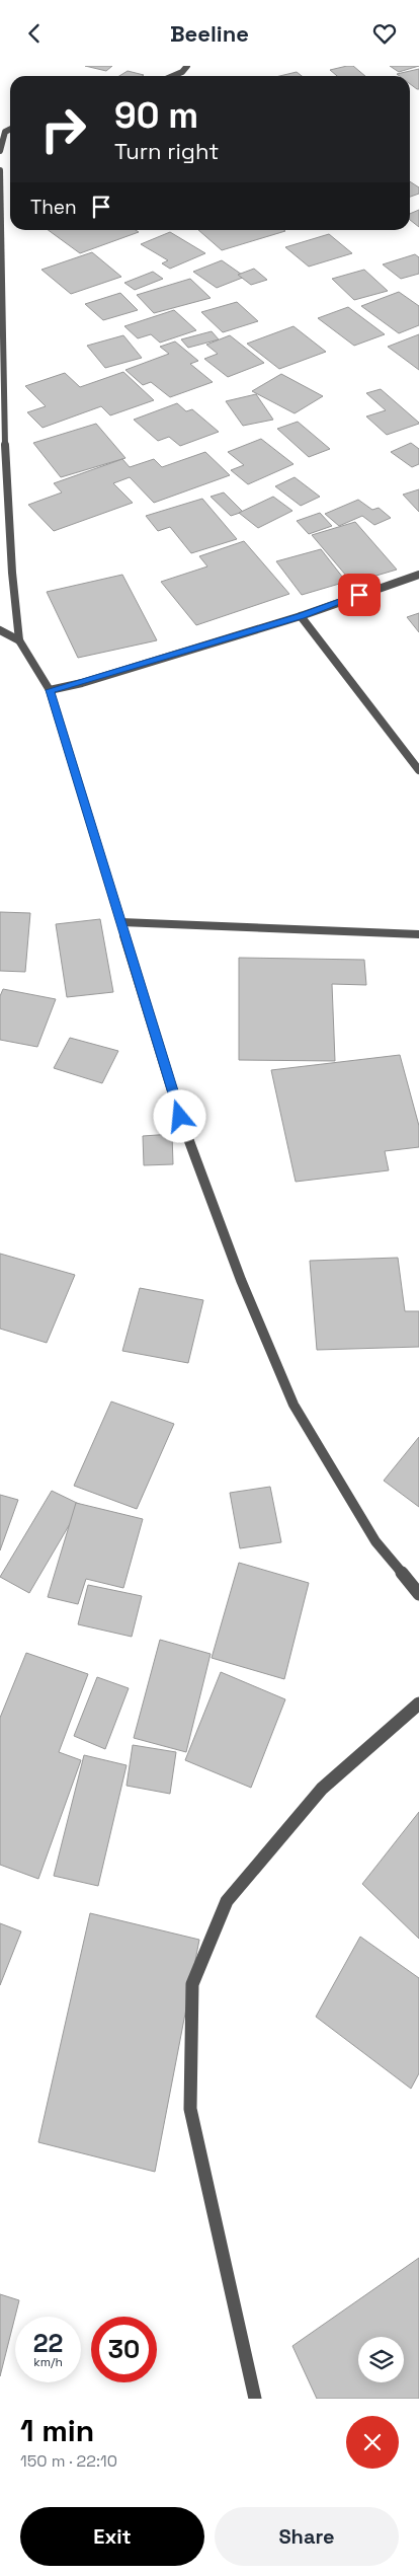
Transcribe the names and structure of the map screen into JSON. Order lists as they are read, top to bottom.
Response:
{
  "page": {
    "header": "Beeline",
    "turn": ["90 m", "Turn right"],
    "then": "Then",
    "speed": "22 km/h",
    "limit": "30",
    "heading": ["1 min", "150 m · 22:10"],
    "buttons": ["Exit", "Share"]
  }
}
